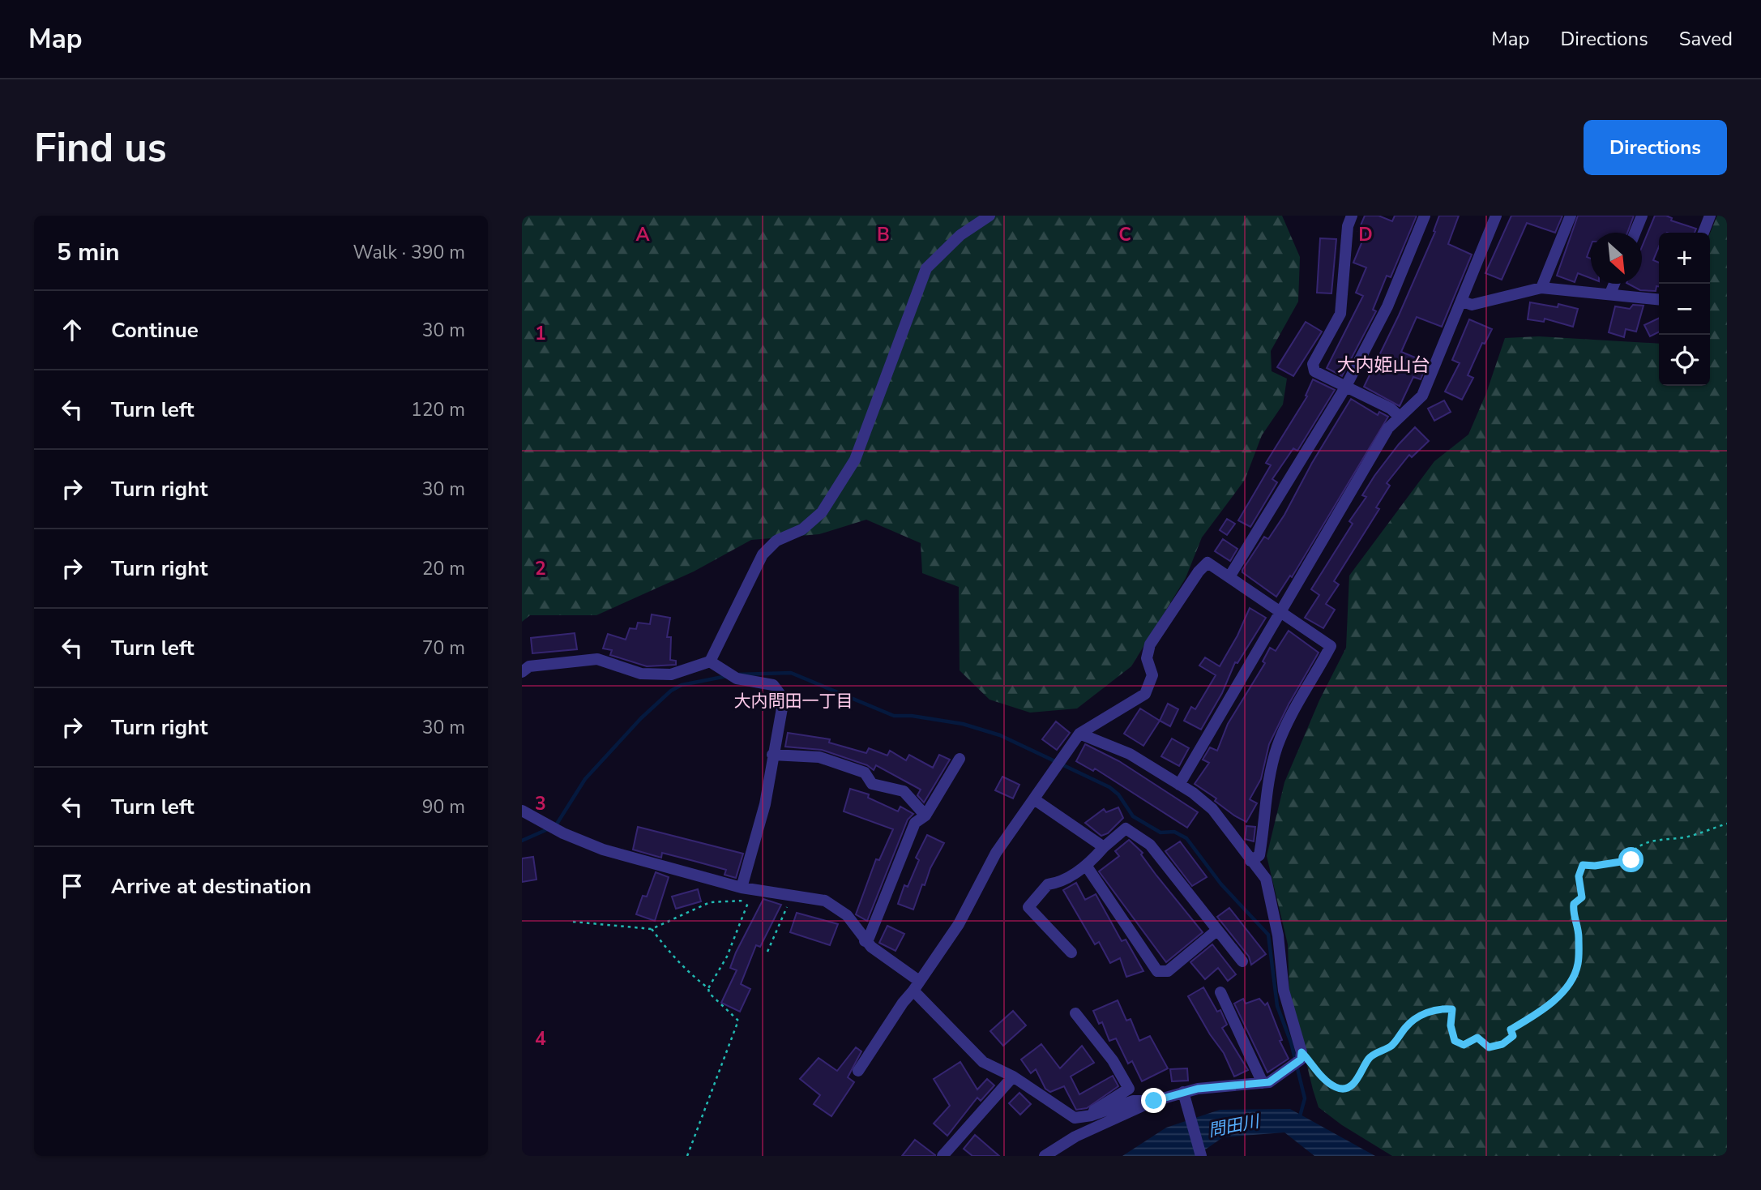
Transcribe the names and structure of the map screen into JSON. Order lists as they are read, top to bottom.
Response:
{
  "districts": ["大内姫山台", "大内問田一丁目"],
  "water": ["問田川"],
  "north": "bottom right",
  "page": {
    "header": "Map",
    "nav": ["Map", "Directions", "Saved"],
    "buttons": "Directions",
    "title": "Find us",
    "heading": ["5 min", "Walk · 390 m"],
    "map_buttons": ["+", "−"],
    "list": [
      ["Continue", "30 m"],
      ["Turn left", "120 m"],
      ["Turn right", "30 m"],
      ["Turn right", "20 m"],
      ["Turn left", "70 m"],
      ["Turn right", "30 m"],
      ["Turn left", "90 m"],
      "Arrive at destination"
    ]
  },
  "grid": {
    "columns": [
      "A",
      "B",
      "C",
      "D"
    ],
    "rows": [
      "1",
      "2",
      "3",
      "4"
    ]
  }
}
